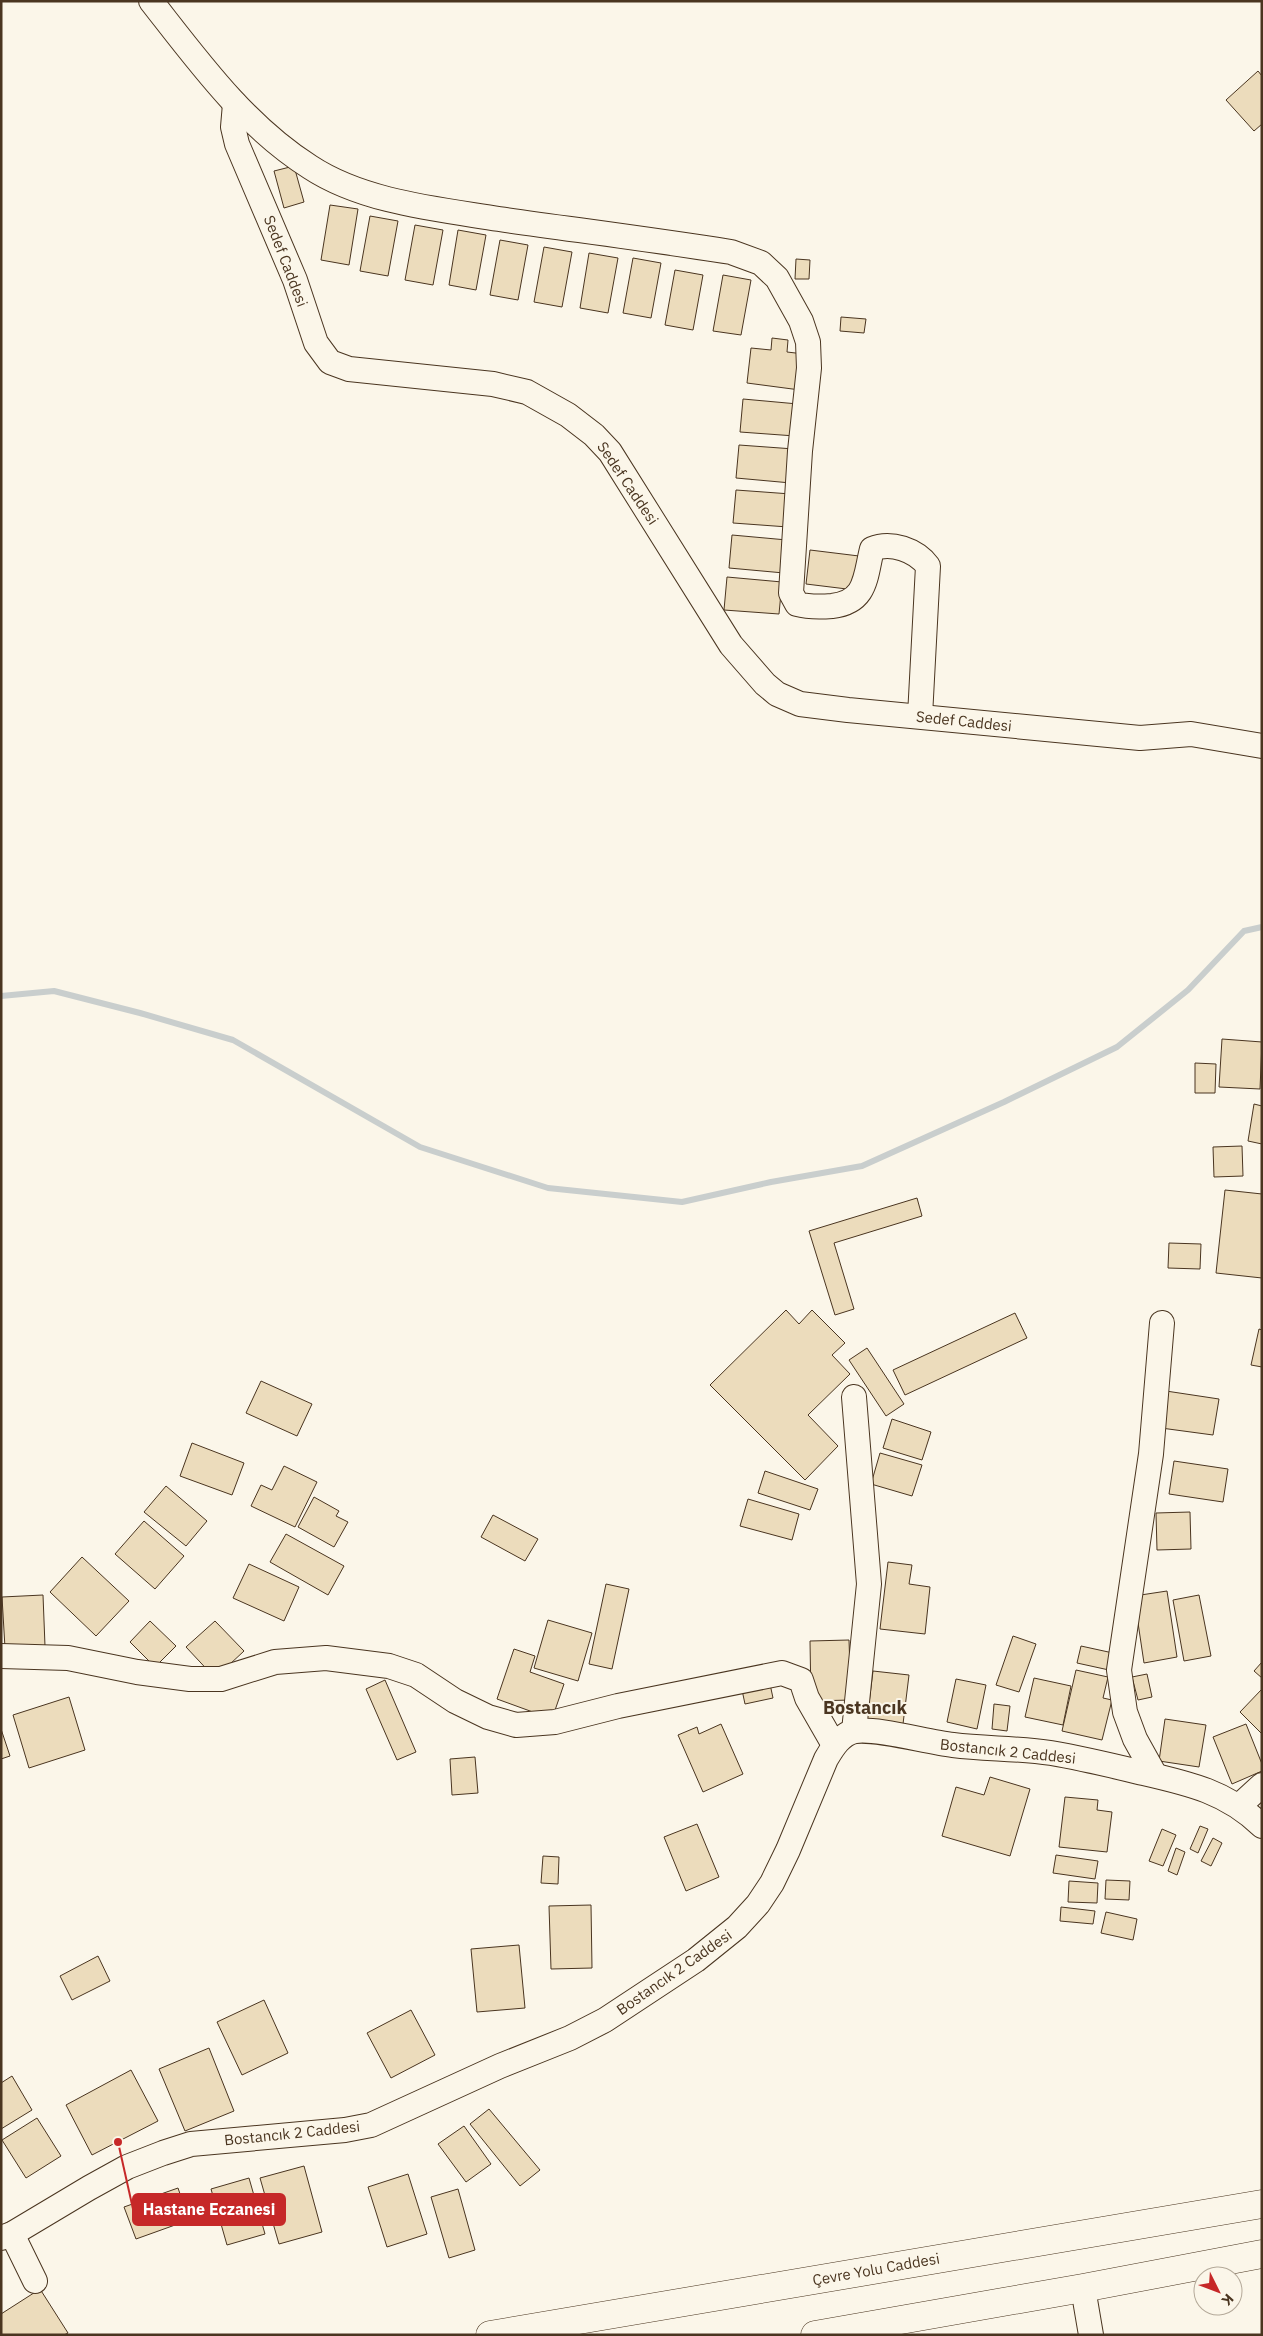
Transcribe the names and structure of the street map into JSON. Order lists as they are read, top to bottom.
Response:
{
  "streets": {
    "highway": ["Çevre Yolu Caddesi"],
    "street": ["Sedef Caddesi", "Bostancık 2 Caddesi"]
  },
  "districts": ["Bostancık"],
  "places": ["Hastane Eczanesi"],
  "north": "bottom right"
}
